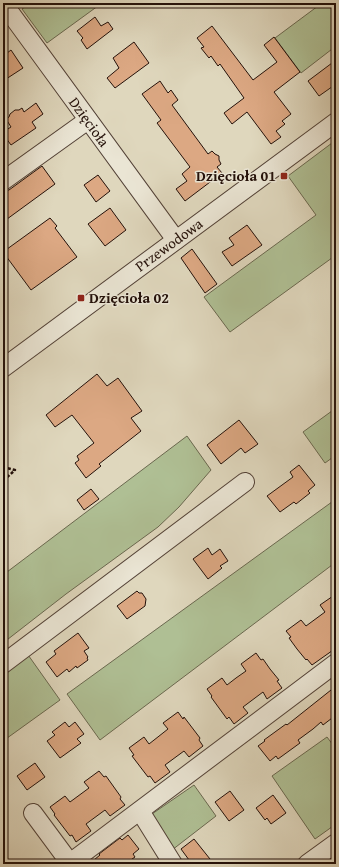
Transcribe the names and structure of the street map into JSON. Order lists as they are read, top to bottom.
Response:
{
  "streets": {
    "street": ["Dzięcioła", "Przewodowa"]
  },
  "crossings": [
    ["Dzięcioła", "Przewodowa"]
  ],
  "places": {
    "transit": ["Dzięcioła 01", "Dzięcioła 02"]
  }
}
